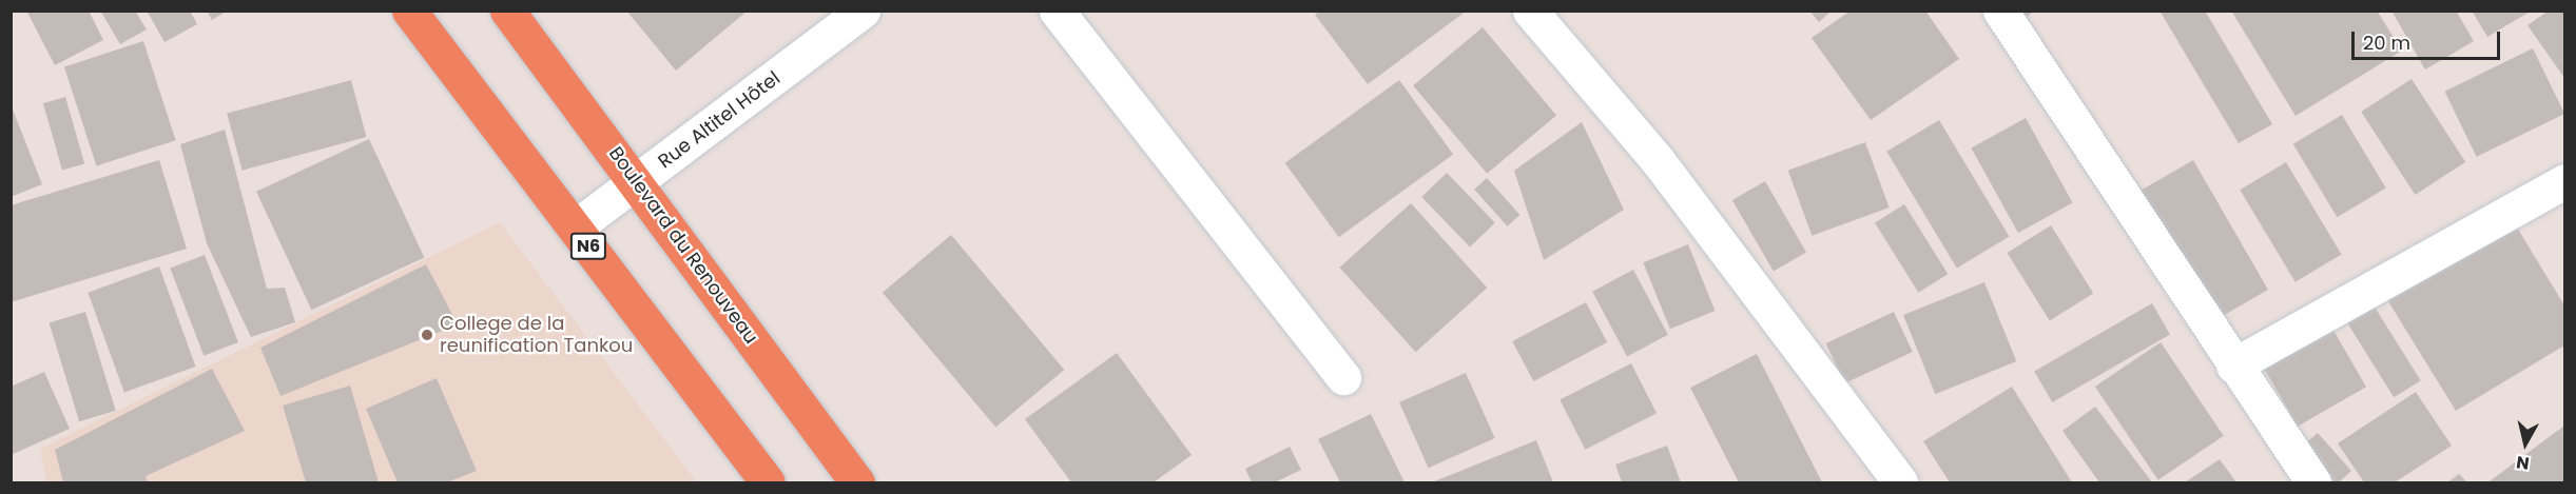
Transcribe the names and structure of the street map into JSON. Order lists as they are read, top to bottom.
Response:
{
  "streets": {
    "highway": ["Boulevard du Renouveau", "N6"],
    "street": ["Rue Altitel Hôtel"]
  },
  "crossings": [
    ["Rue Altitel Hôtel", "Boulevard du Renouveau"],
    ["Rue Altitel Hôtel", "N6"]
  ],
  "places": ["College de la reunification Tankou"],
  "scale_bar": "20 m",
  "north": "bottom"
}
